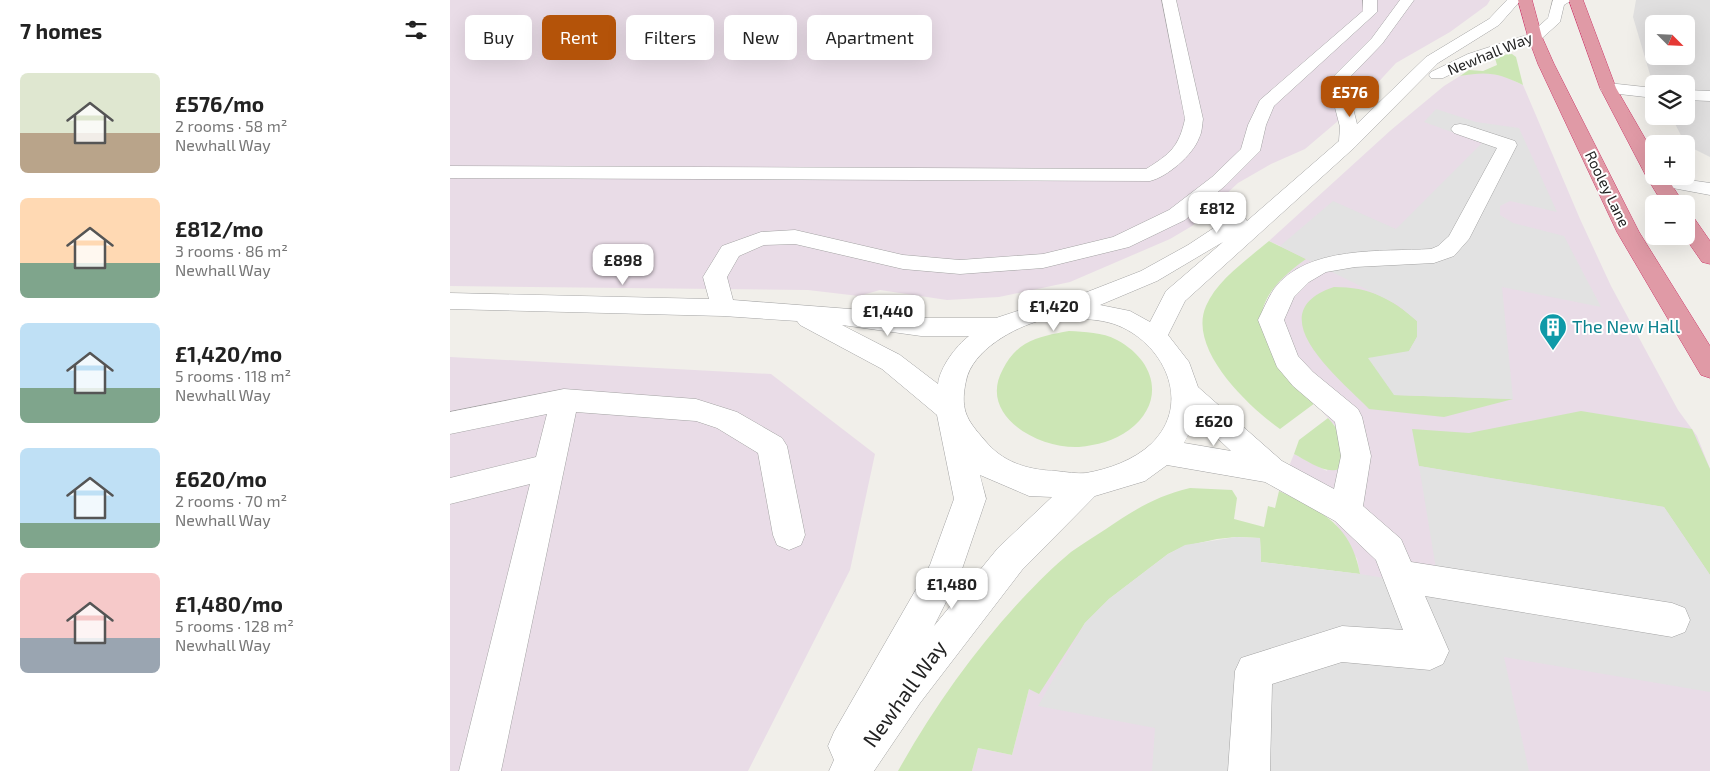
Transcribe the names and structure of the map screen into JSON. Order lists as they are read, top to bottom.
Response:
{
  "streets": {
    "highway": ["Rooley Lane"],
    "street": ["Newhall Way"]
  },
  "crossings": [
    ["Newhall Way", "Rooley Lane"]
  ],
  "places": {
    "building": ["The New Hall"]
  },
  "north": "bottom right",
  "page": {
    "heading": "7 homes",
    "map_buttons": ["+", "−"],
    "chip": [
      "Buy",
      "Rent",
      "Filters",
      "New",
      "Apartment"
    ],
    "list": [
      {
        "name": "£576/mo",
        "note": "2 rooms · 58 m² · Newhall Way"
      },
      {
        "name": "£812/mo",
        "note": "3 rooms · 86 m² · Newhall Way"
      },
      {
        "name": "£1,420/mo",
        "note": "5 rooms · 118 m² · Newhall Way"
      },
      {
        "name": "£620/mo",
        "note": "2 rooms · 70 m² · Newhall Way"
      },
      {
        "name": "£1,480/mo",
        "note": "5 rooms · 128 m² · Newhall Way"
      }
    ],
    "price": [
      "£576",
      "£812",
      "£898",
      "£1,420",
      "£1,440",
      "£620",
      "£1,480"
    ]
  }
}
